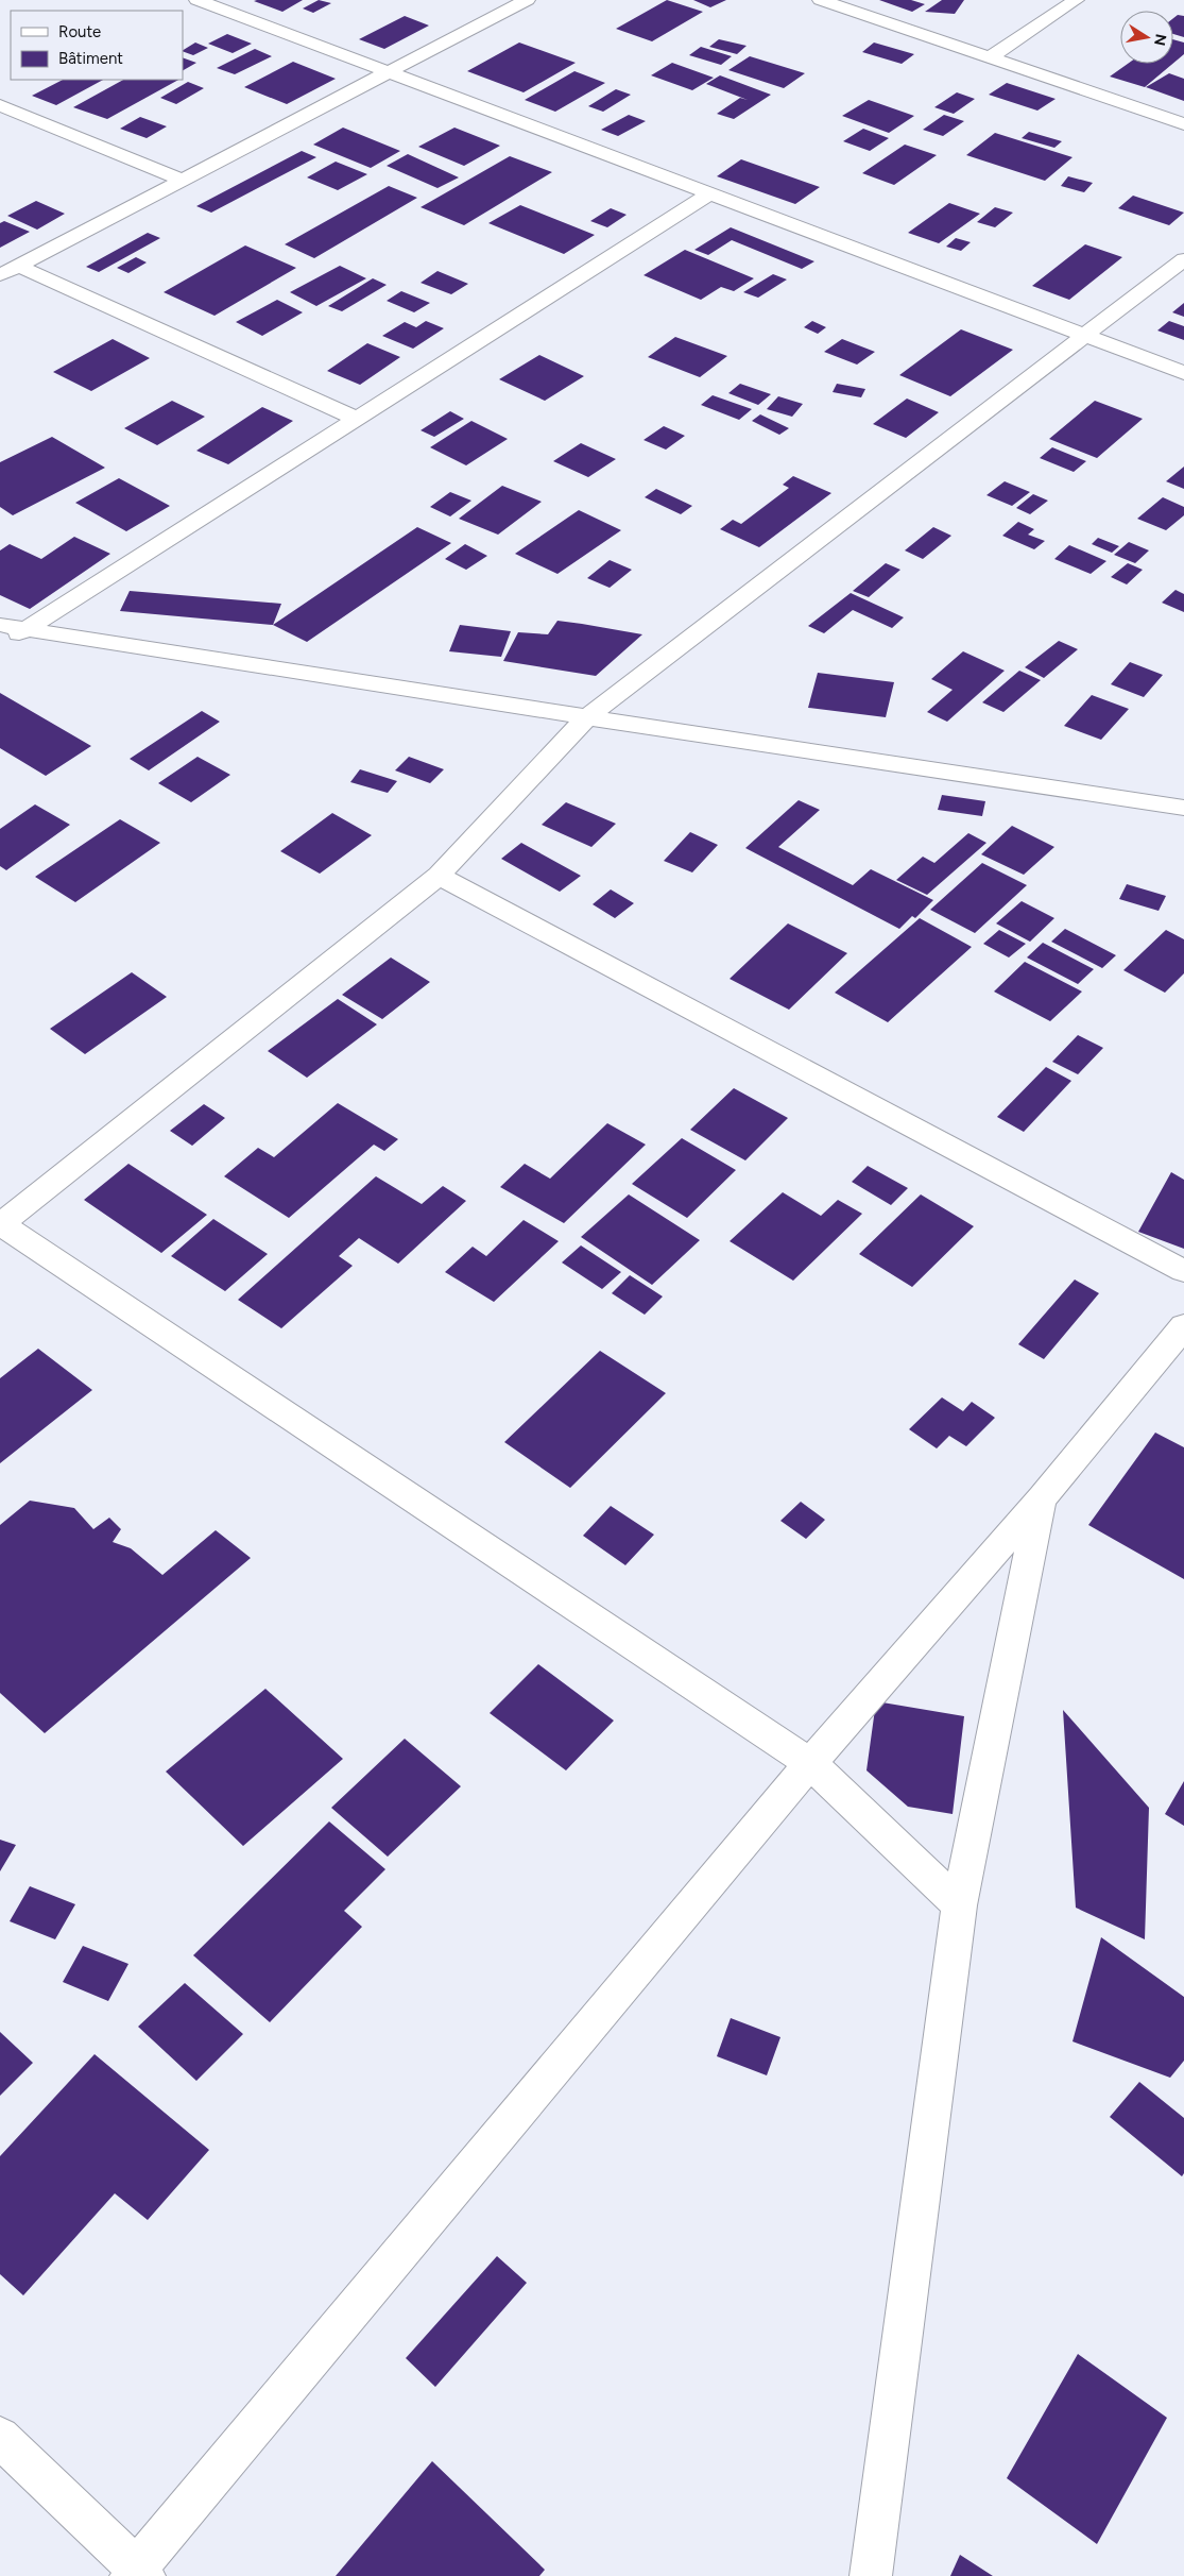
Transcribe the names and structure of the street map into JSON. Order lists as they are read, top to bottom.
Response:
{
  "legend": ["Route", "Bâtiment"],
  "north": "right"
}
